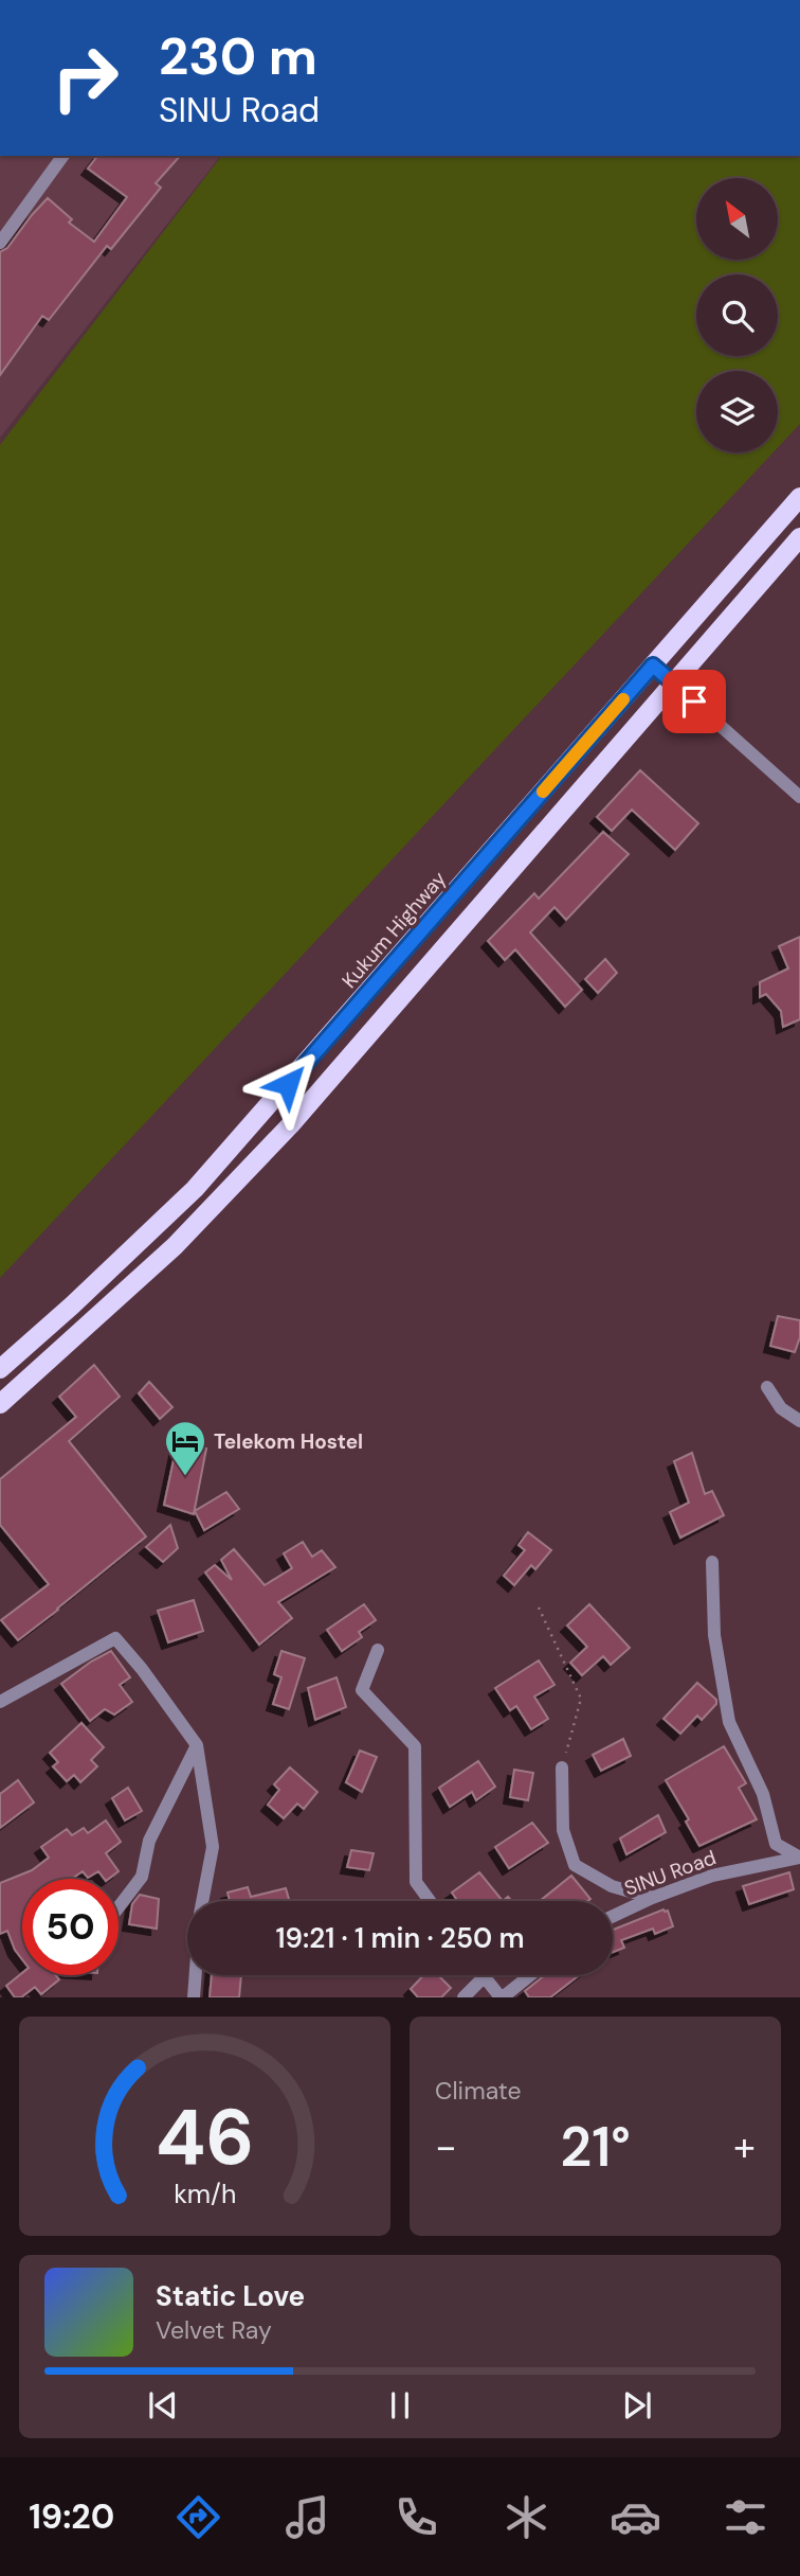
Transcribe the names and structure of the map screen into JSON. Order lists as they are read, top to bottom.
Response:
{
  "streets": {
    "main road": ["Kukum Highway"],
    "street": ["SINU Road"]
  },
  "places": {
    "hotel": ["Telekom Hostel"]
  },
  "north": "top left",
  "page": {
    "turn": ["230 m", "SINU Road"],
    "limit": "50",
    "trip": "19:21 · 1 min · 250 m",
    "tile": "Climate",
    "heat": ["−", "21°", "+"],
    "song": ["Static Love", "Velvet Ray"],
    "tabs": "19:20",
    "gauge": ["46", "km/h"]
  }
}
